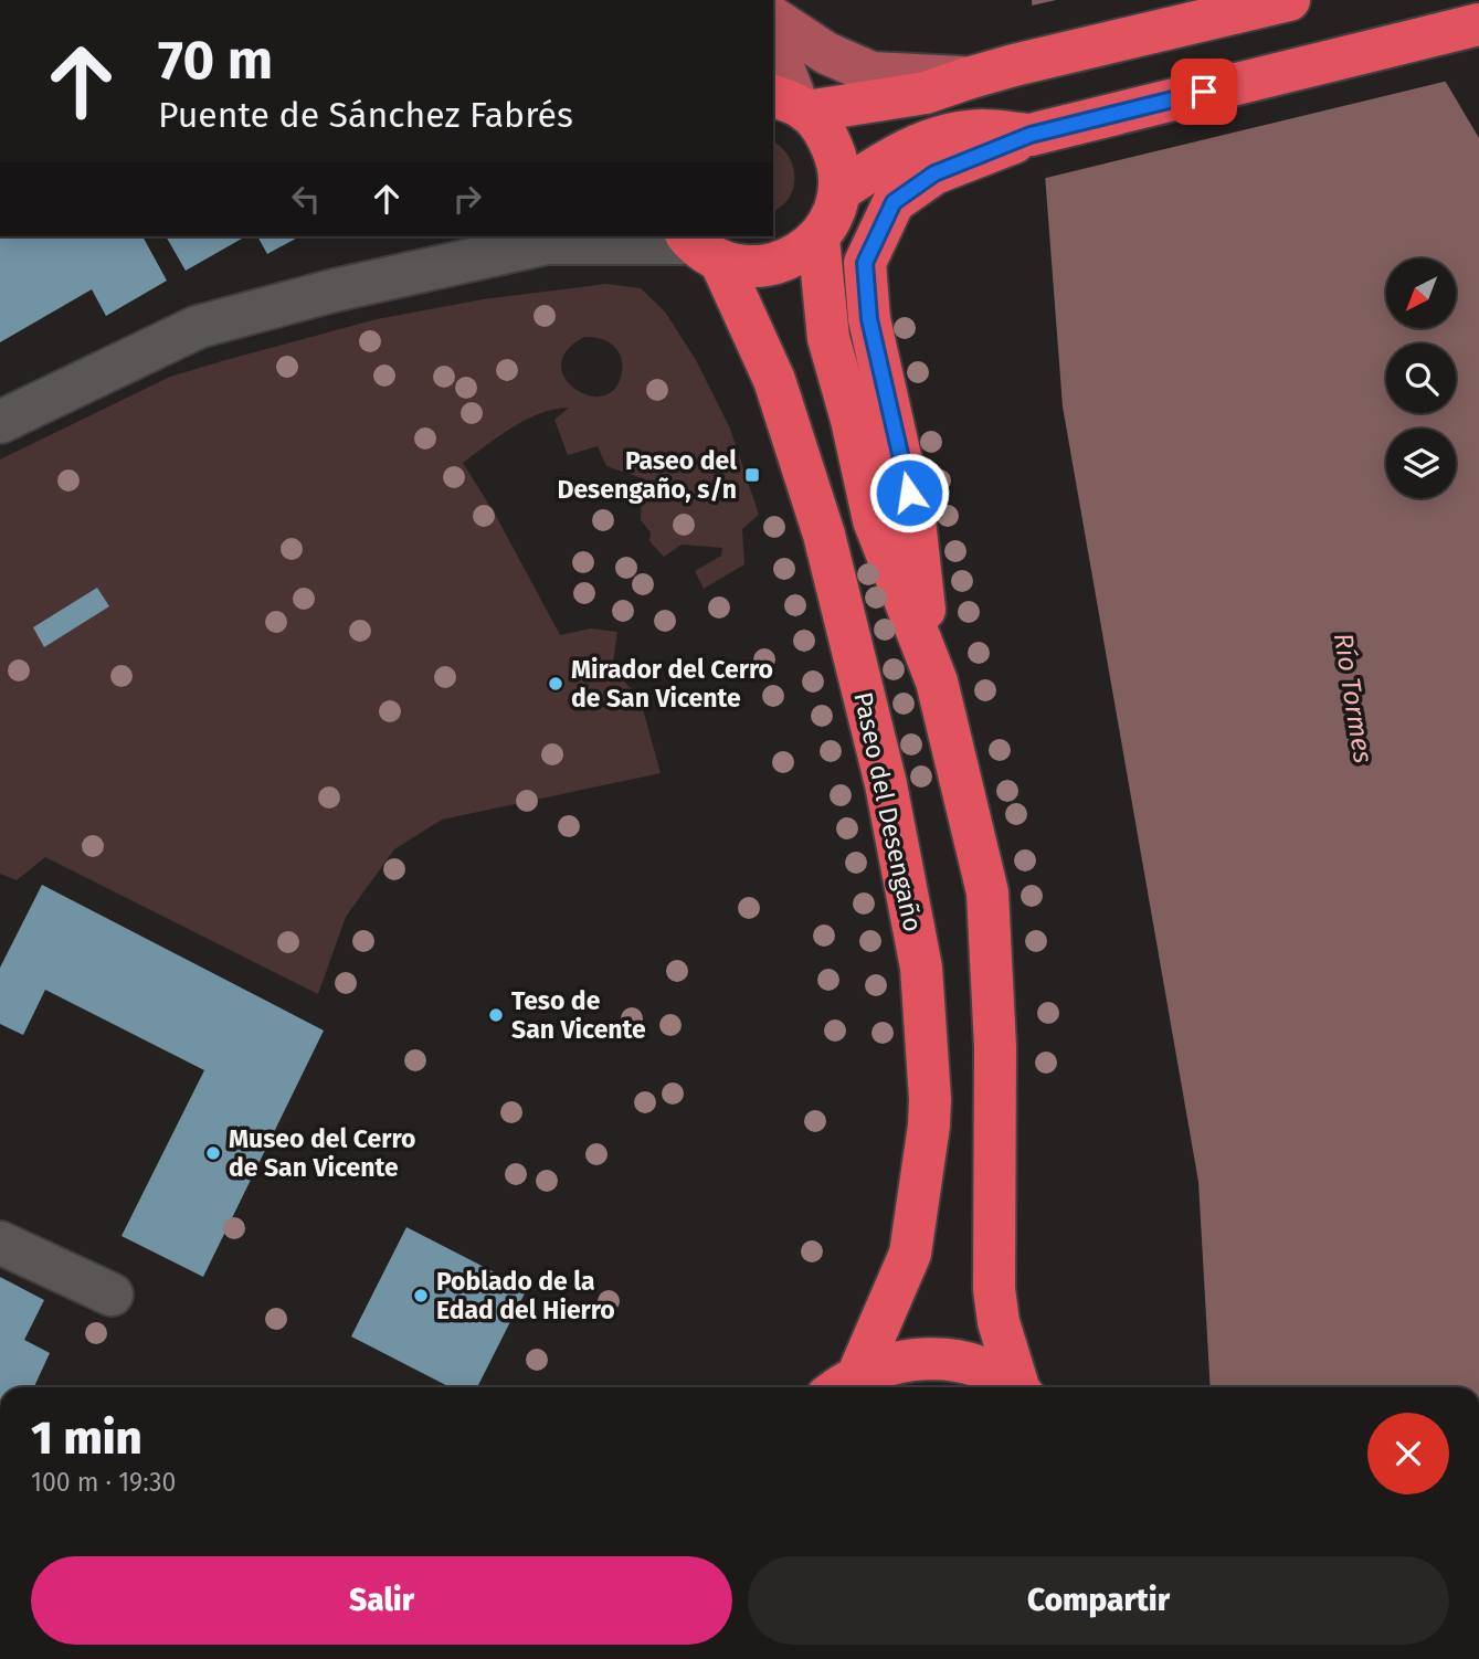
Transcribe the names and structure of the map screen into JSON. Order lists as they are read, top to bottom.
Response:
{
  "streets": {
    "highway": ["Paseo del Desengaño"]
  },
  "water": ["Río Tormes"],
  "places": {
    "transit": ["Paseo del Desengaño, s/n"],
    "other": [
      "Mirador del Cerro de San Vicente",
      "Teso de San Vicente",
      "Museo del Cerro de San Vicente",
      "Poblado de la Edad del Hierro"
    ]
  },
  "north": "bottom left",
  "page": {
    "turn": ["70 m", "Puente de Sánchez Fabrés"],
    "heading": ["1 min", "100 m · 19:30"],
    "buttons": ["Salir", "Compartir"]
  }
}
